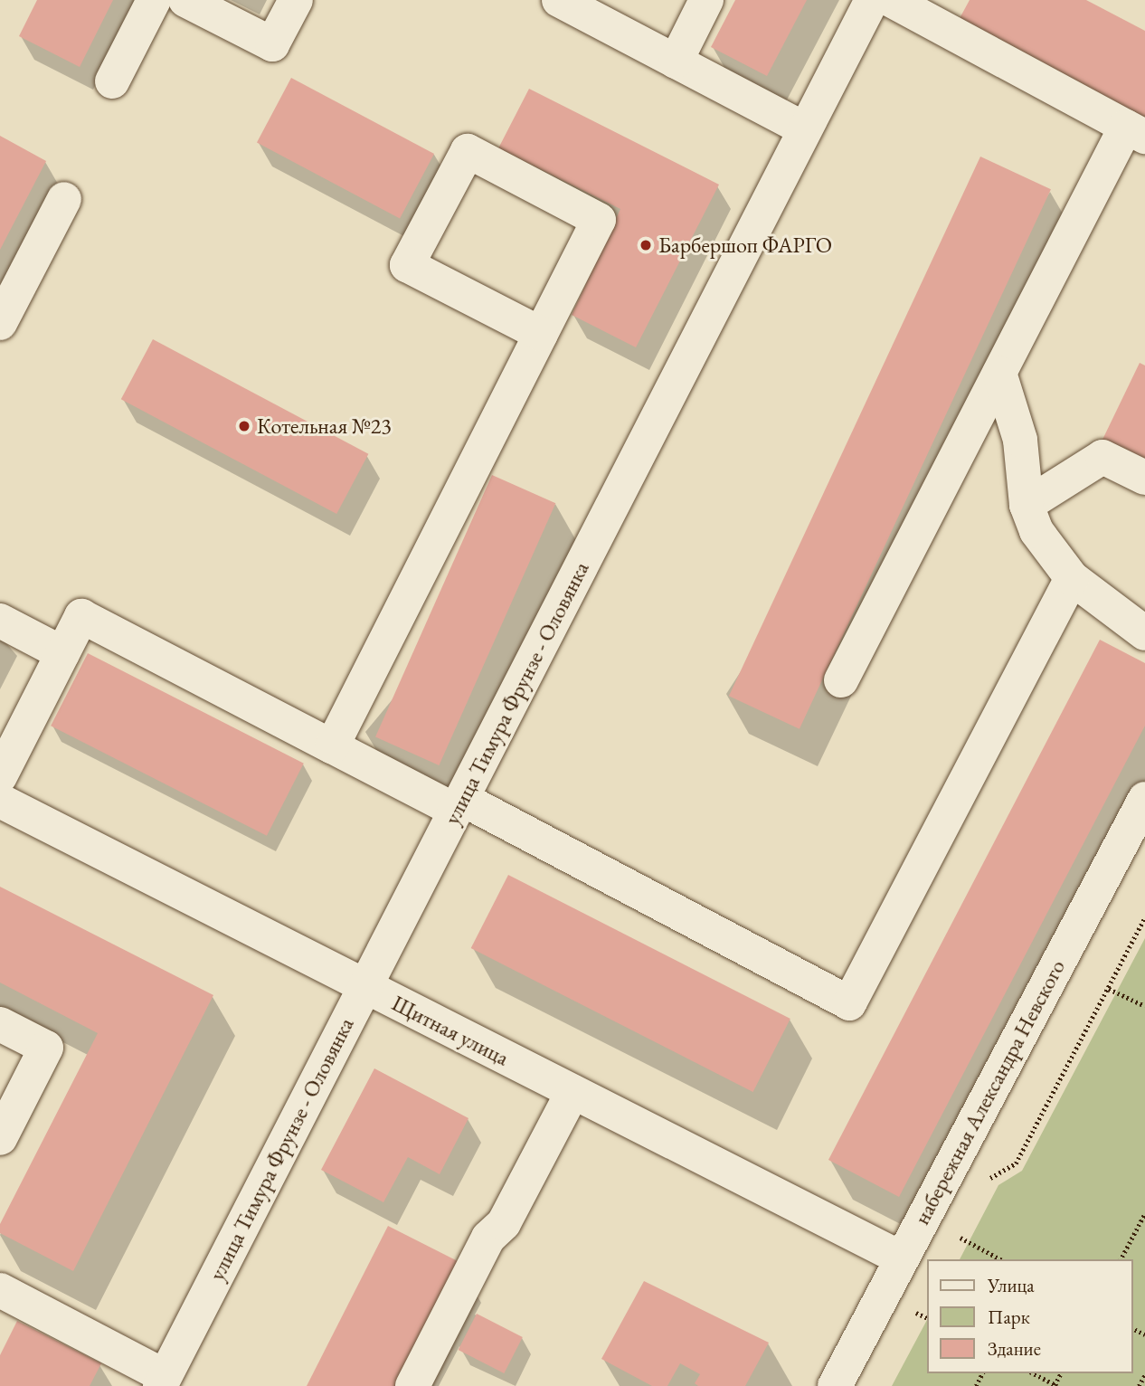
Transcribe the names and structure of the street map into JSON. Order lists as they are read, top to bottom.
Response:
{
  "streets": {
    "street": ["улица Тимура Фрунзе - Оловянка", "Щитная улица", "набережная Александра Невского"]
  },
  "crossings": [
    ["улица Тимура Фрунзе - Оловянка", "Щитная улица"],
    ["Щитная улица", "набережная Александра Невского"]
  ],
  "places": ["Барбершоп ФАРГО", "Котельная №23"],
  "legend": ["Улица", "Парк", "Здание"]
}
